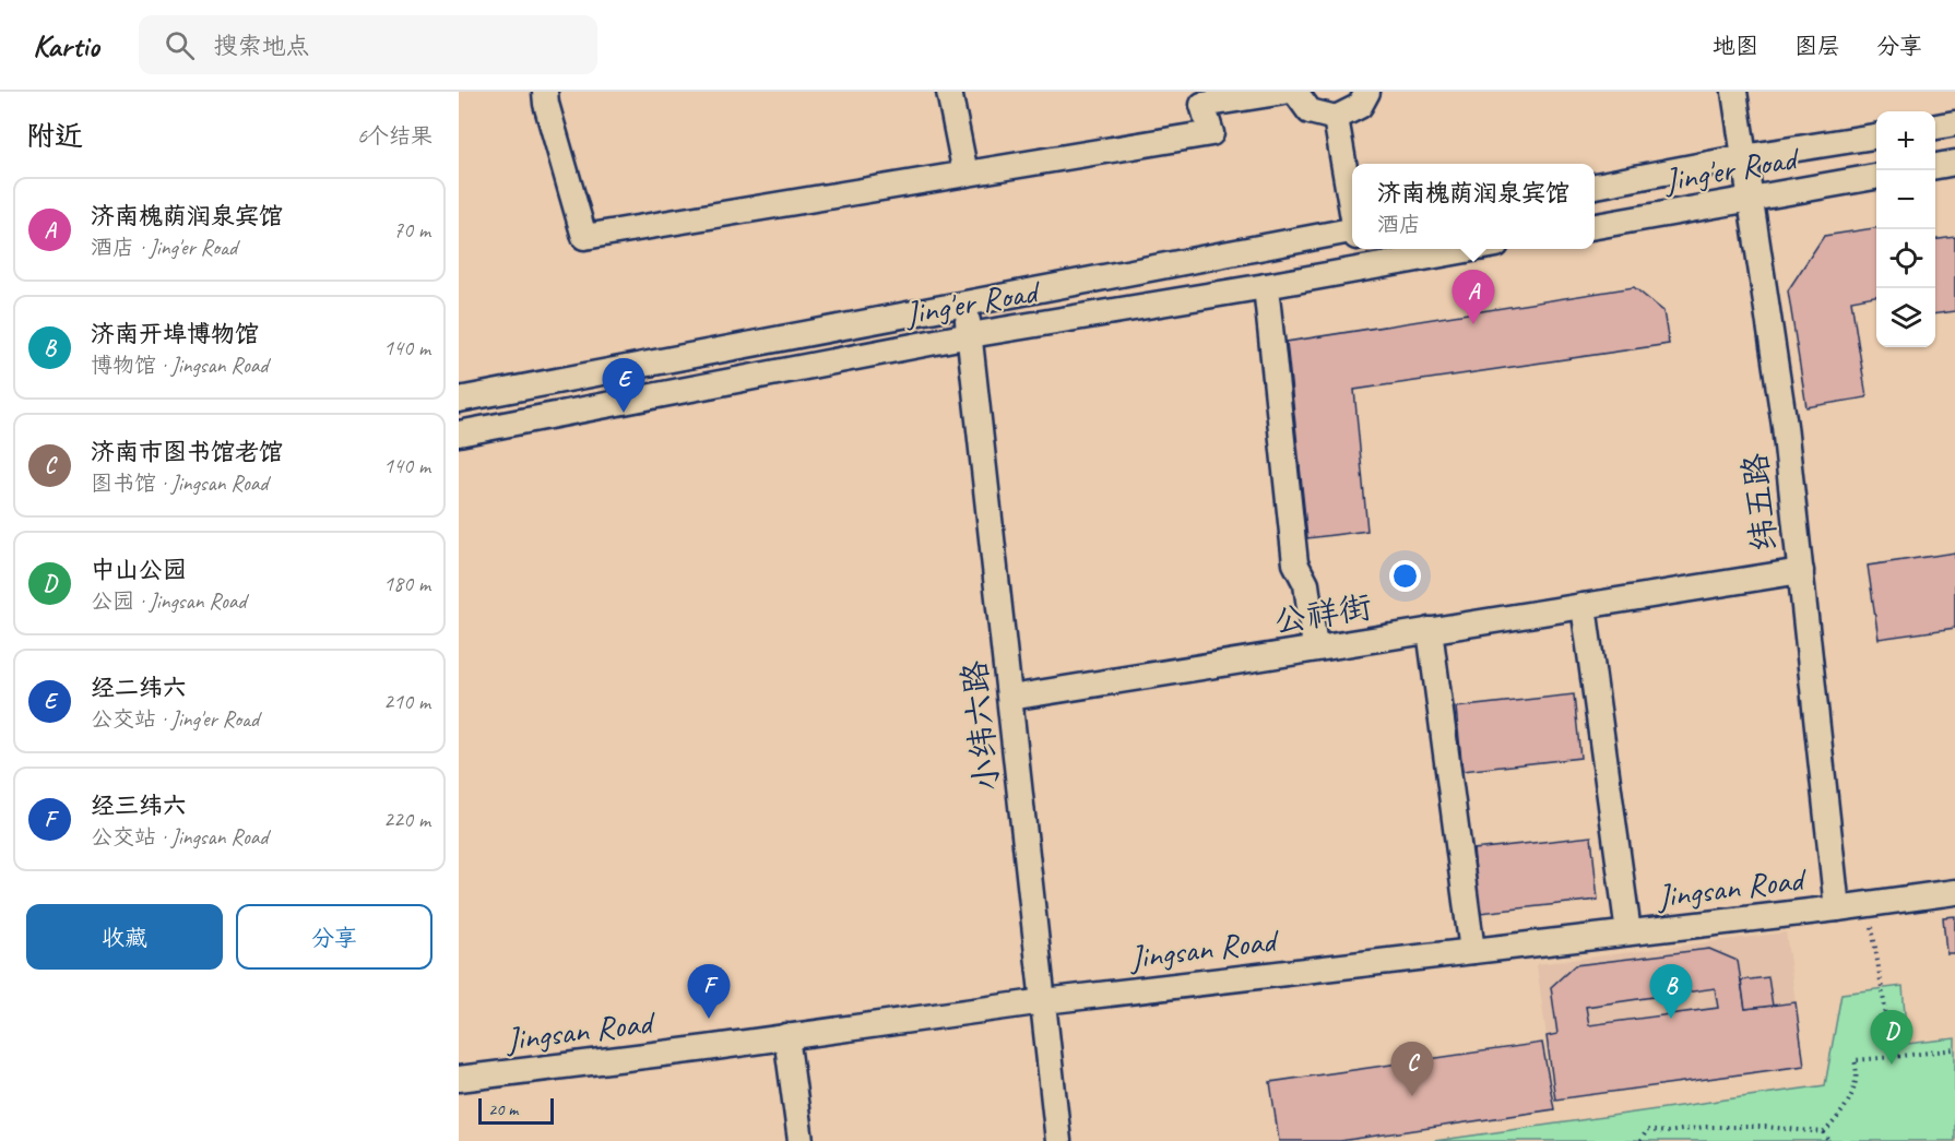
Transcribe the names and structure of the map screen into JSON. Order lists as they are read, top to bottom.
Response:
{
  "streets": {
    "street": [
      "Jing'er Road",
      "纬五路",
      "公祥街",
      "小纬六路",
      "Jingsan Road"
    ]
  },
  "crossings": [
    ["Jing'er Road", "纬五路"],
    ["Jing'er Road", "小纬六路"],
    ["纬五路", "公祥街"],
    ["纬五路", "Jingsan Road"],
    ["公祥街", "小纬六路"],
    ["小纬六路", "Jingsan Road"]
  ],
  "scale_bar": "20 m",
  "page": {
    "header": "Kartio",
    "search": "搜索地点",
    "nav": ["地图", "图层", "分享"],
    "heading": ["附近", "6个结果"],
    "map_buttons": ["+", "−"],
    "popup": ["济南槐荫润泉宾馆", "酒店"],
    "list": [
      {
        "mark": "A",
        "name": "济南槐荫润泉宾馆",
        "note": "酒店 · Jing'er Road",
        "value": "70 m"
      },
      {
        "mark": "B",
        "name": "济南开埠博物馆",
        "note": "博物馆 · Jingsan Road",
        "value": "140 m"
      },
      {
        "mark": "C",
        "name": "济南市图书馆老馆",
        "note": "图书馆 · Jingsan Road",
        "value": "140 m"
      },
      {
        "mark": "D",
        "name": "中山公园",
        "note": "公园 · Jingsan Road",
        "value": "180 m"
      },
      {
        "mark": "E",
        "name": "经二纬六",
        "note": "公交站 · Jing'er Road",
        "value": "210 m"
      },
      {
        "mark": "F",
        "name": "经三纬六",
        "note": "公交站 · Jingsan Road",
        "value": "220 m"
      }
    ],
    "pins": [
      "A",
      "E",
      "B",
      "F",
      "D",
      "C"
    ],
    "buttons": ["收藏", "分享"],
    "scale": "20 m"
  }
}
